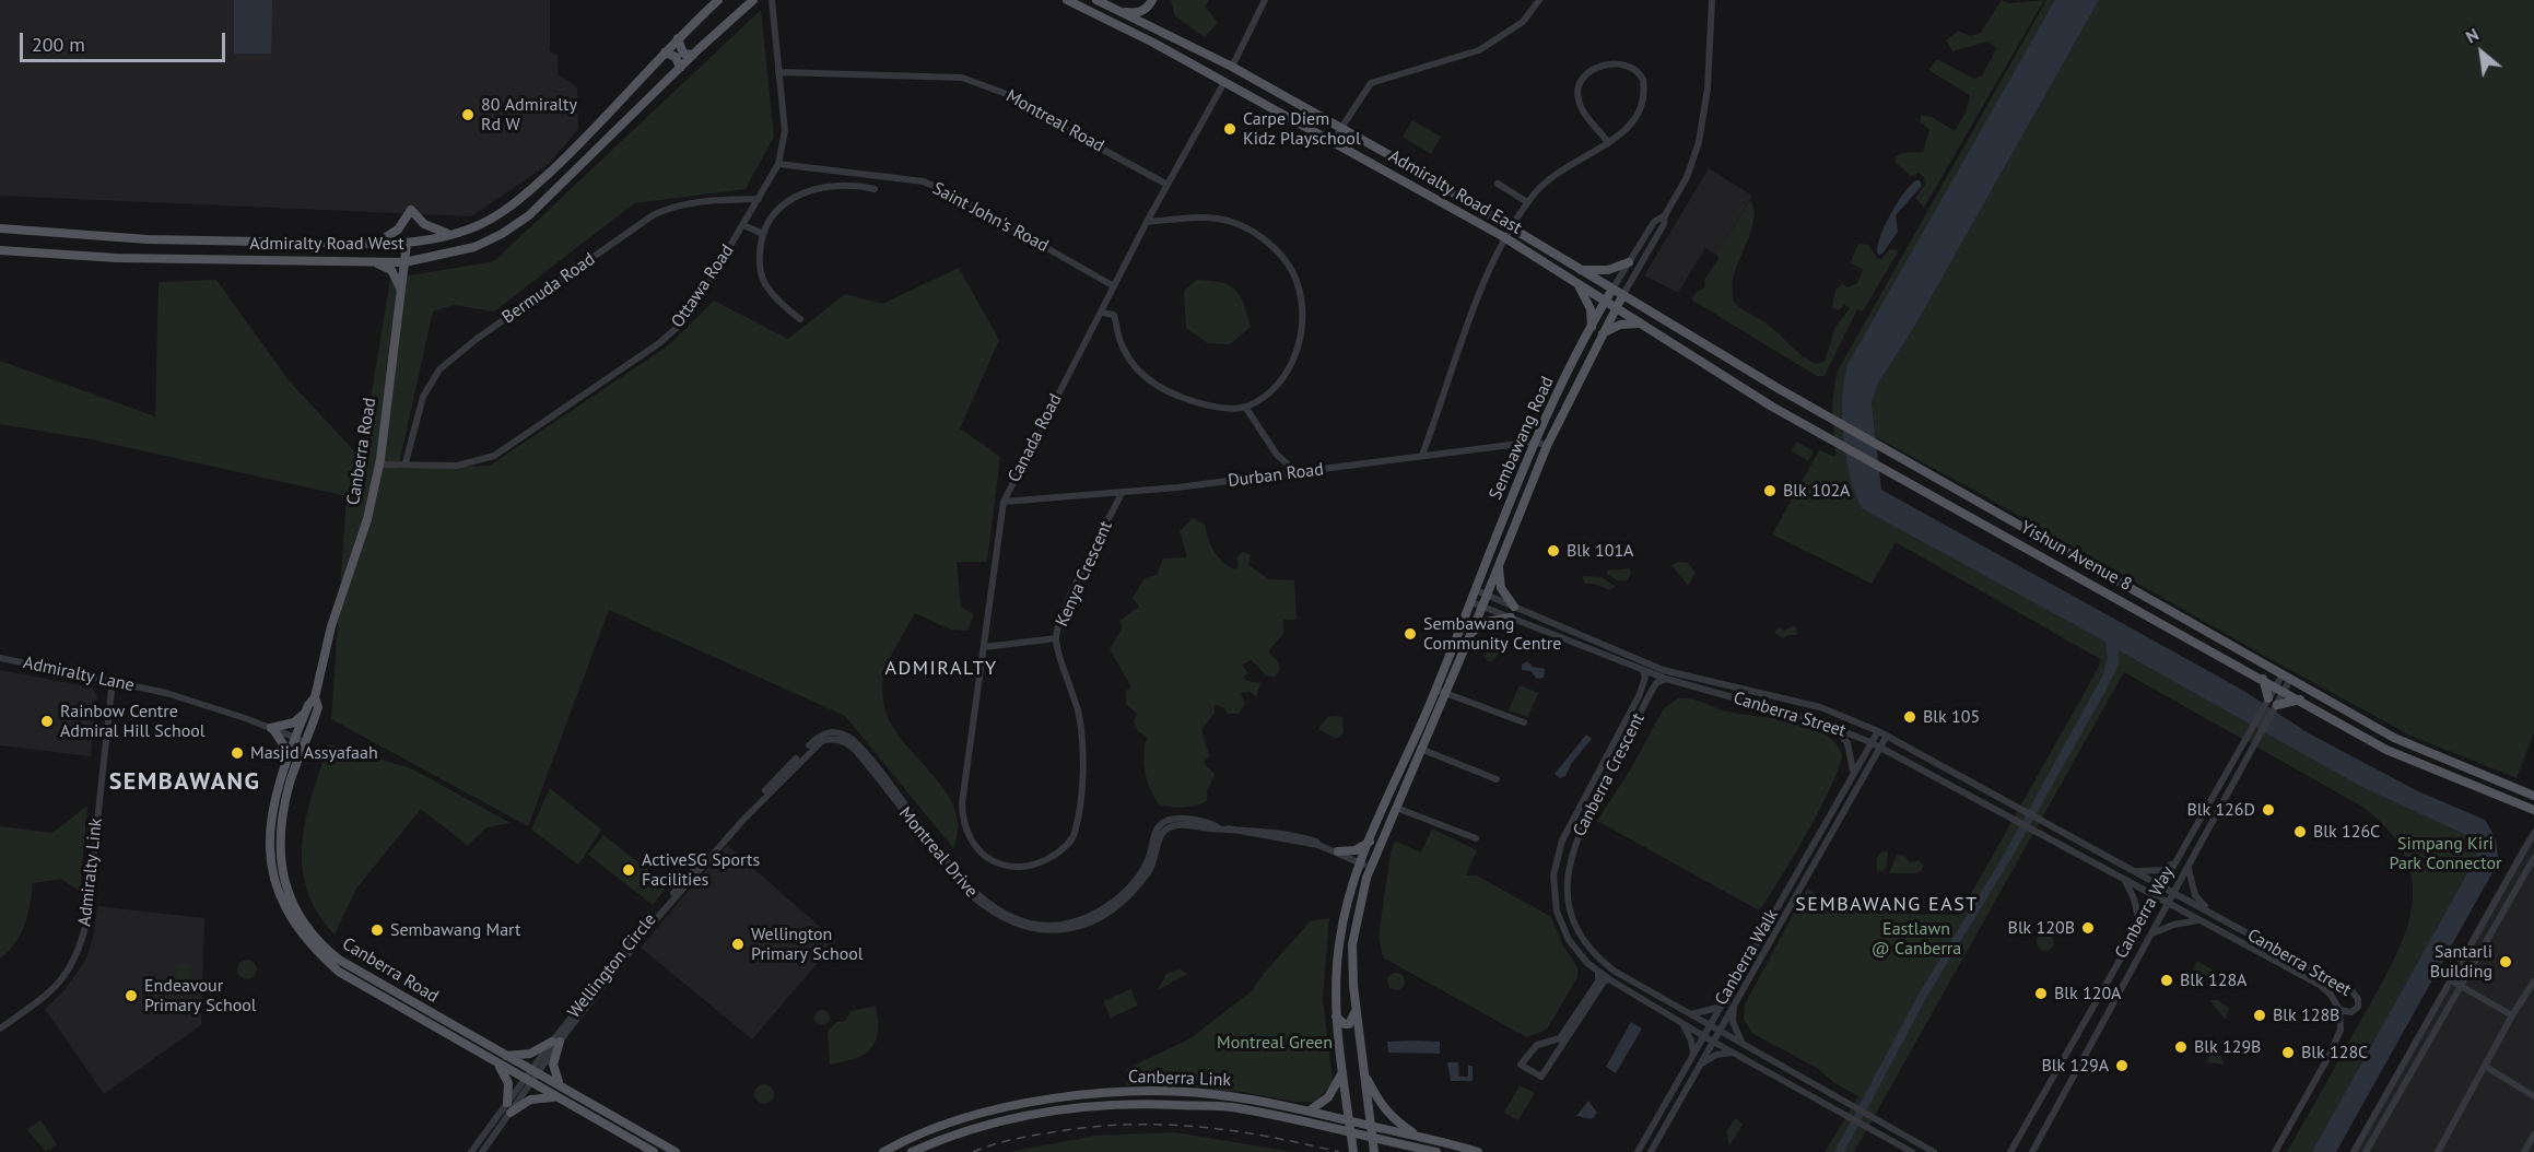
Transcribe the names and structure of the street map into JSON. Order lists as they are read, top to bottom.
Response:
{
  "streets": {
    "main road": [
      "Admiralty Road East",
      "Admiralty Road West",
      "Sembawang Road",
      "Canberra Road",
      "Yishun Avenue 8",
      "Canberra Link"
    ],
    "street": [
      "Montreal Road",
      "Saint John's Road",
      "Ottawa Road",
      "Bermuda Road",
      "Canada Road",
      "Durban Road",
      "Kenya Crescent",
      "Admiralty Lane",
      "Canberra Street",
      "Canberra Crescent",
      "Montreal Drive",
      "Admiralty Link",
      "Canberra Way",
      "Canberra Walk",
      "Wellington Circle"
    ]
  },
  "crossings": [
    ["Montreal Road", "Ottawa Road"],
    ["Montreal Road", "Canada Road"],
    ["Admiralty Road East", "Canada Road"],
    ["Admiralty Road East", "Sembawang Road"],
    ["Admiralty Road East", "Yishun Avenue 8"],
    ["Saint John's Road", "Ottawa Road"],
    ["Saint John's Road", "Canada Road"],
    ["Admiralty Road West", "Canberra Road"],
    ["Ottawa Road", "Bermuda Road"],
    ["Ottawa Road", "Canberra Road"],
    ["Canada Road", "Durban Road"],
    ["Canada Road", "Kenya Crescent"],
    ["Sembawang Road", "Durban Road"],
    ["Sembawang Road", "Yishun Avenue 8"],
    ["Sembawang Road", "Canberra Street"],
    ["Sembawang Road", "Canberra Link"],
    ["Canberra Road", "Admiralty Lane"],
    ["Canberra Road", "Wellington Circle"],
    ["Durban Road", "Kenya Crescent"],
    ["Yishun Avenue 8", "Canberra Way"],
    ["Admiralty Lane", "Admiralty Link"],
    ["Canberra Street", "Canberra Crescent"],
    ["Canberra Street", "Canberra Way"],
    ["Canberra Street", "Canberra Walk"],
    ["Canberra Crescent", "Canberra Walk"],
    ["Montreal Drive", "Wellington Circle"]
  ],
  "districts": ["ADMIRALTY", "SEMBAWANG", "SEMBAWANG EAST"],
  "parks": ["Simpang Kiri Park Connector", "Eastlawn @ Canberra", "Montreal Green"],
  "places": [
    "80 Admiralty Rd W",
    "Carpe Diem Kidz Playschool",
    "Blk 102A",
    "Blk 101A",
    "Sembawang Community Centre",
    "Blk 105",
    "Rainbow Centre Admiral Hill School",
    "Masjid Assyafaah",
    "Blk 126D",
    "Blk 126C",
    "ActiveSG Sports Facilities",
    "Blk 120B",
    "Sembawang Mart",
    "Wellington Primary School",
    "Santarli Building",
    "Blk 128A",
    "Blk 120A",
    "Endeavour Primary School",
    "Blk 128B",
    "Blk 129B",
    "Blk 128C",
    "Blk 129A"
  ],
  "scale_bar": "200 m",
  "north": "top left"
}
